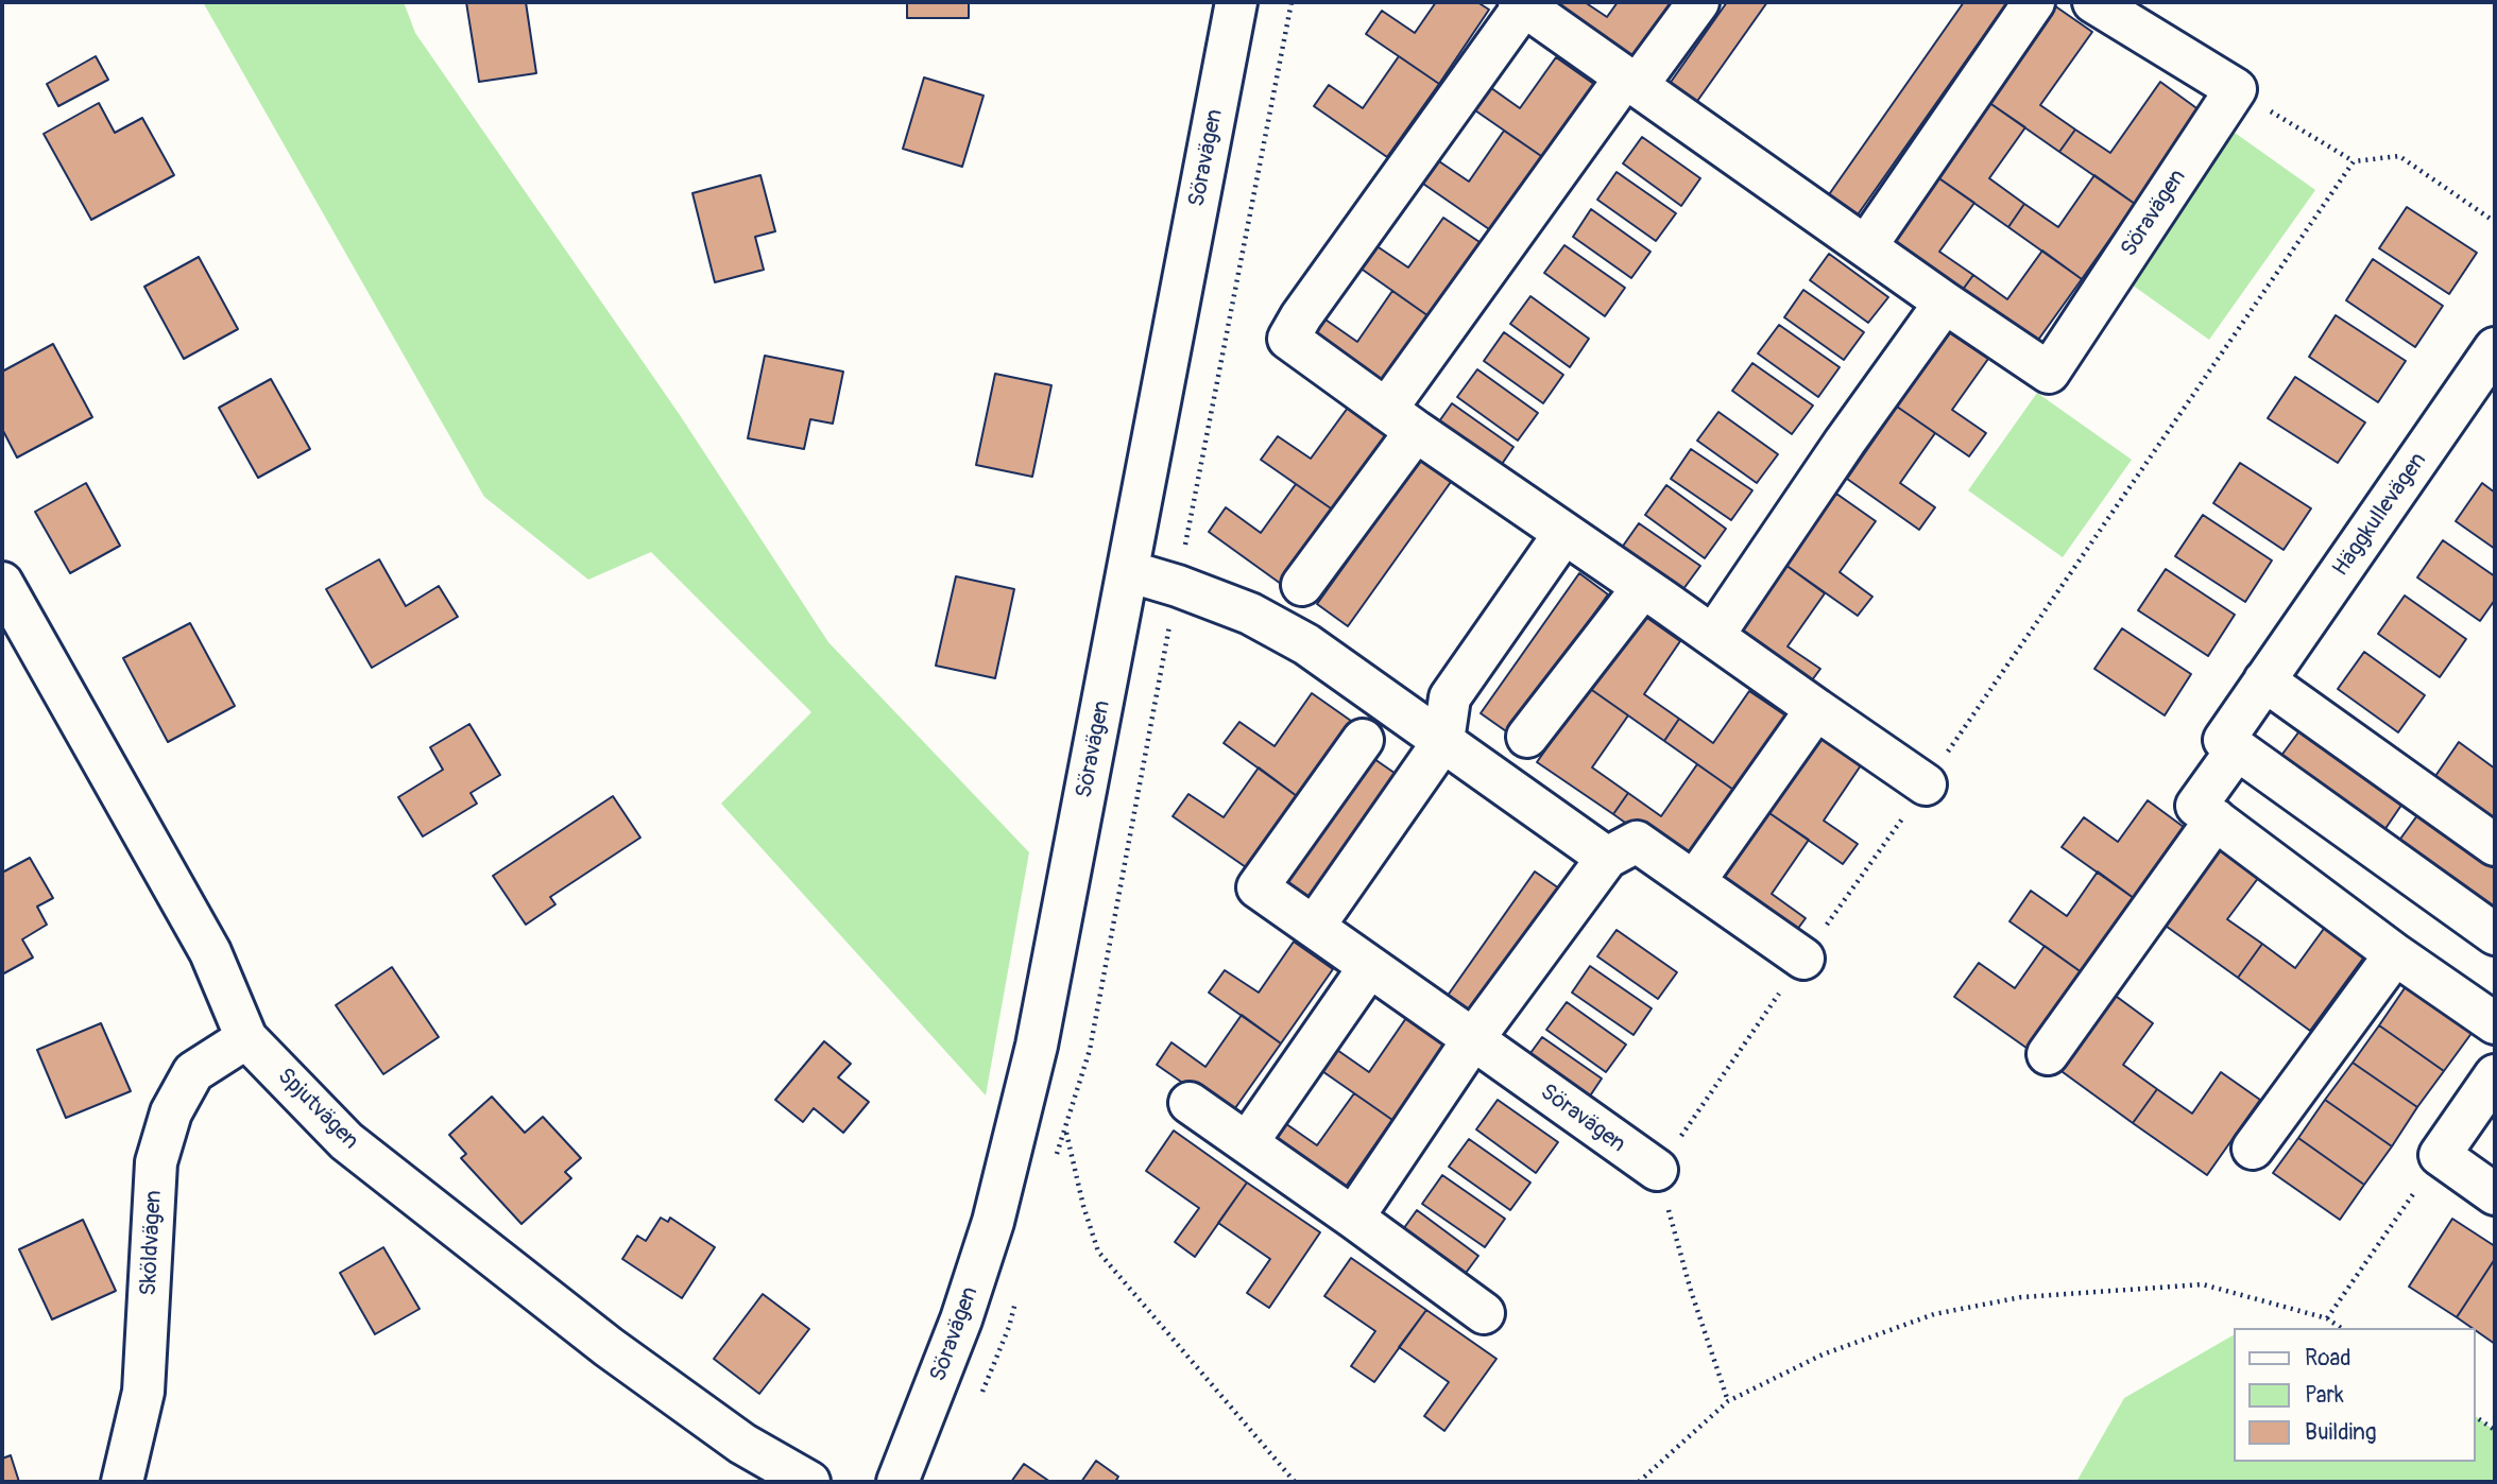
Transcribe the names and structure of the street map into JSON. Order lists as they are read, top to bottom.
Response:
{
  "streets": {
    "street": [
      "Söravägen",
      "Häggkullevägen",
      "Spjutvägen",
      "Sköldvägen"
    ]
  },
  "crossings": [
    ["Spjutvägen", "Sköldvägen"]
  ],
  "legend": ["Road", "Park", "Building"]
}
